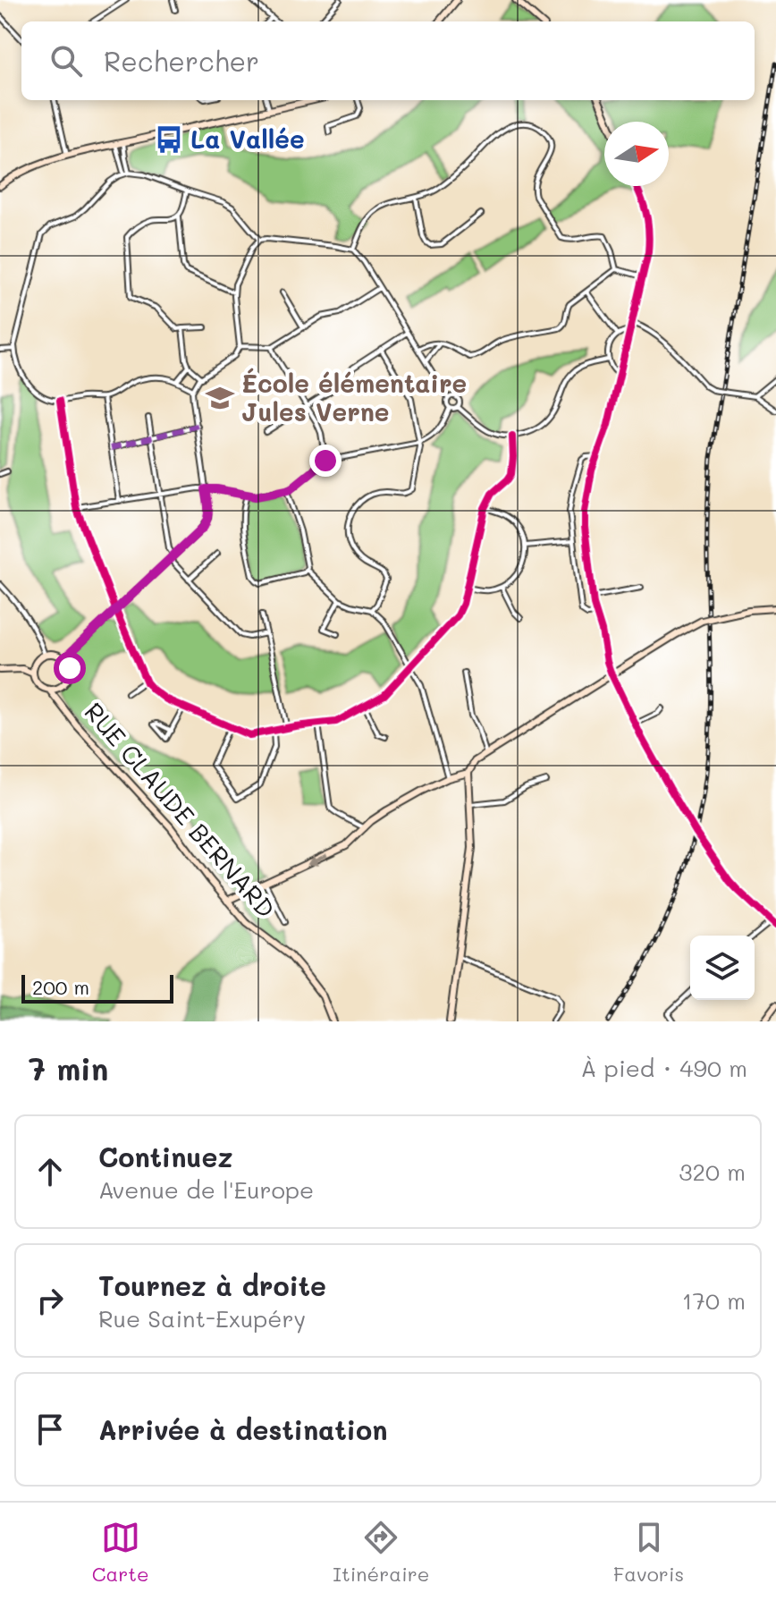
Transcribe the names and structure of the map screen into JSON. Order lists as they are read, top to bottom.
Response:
{
  "streets": {
    "street": ["RUE CLAUDE BERNARD"]
  },
  "places": {
    "bus stop": ["La Vallée"],
    "school or university": ["École élémentaire Jules Verne"]
  },
  "scale_bar": "200 m",
  "north": "right",
  "page": {
    "search": "Rechercher",
    "scale": "200 m",
    "heading": ["7 min", "À pied · 490 m"],
    "list": [
      ["Continuez", "Avenue de l'Europe", "320 m"],
      ["Tournez à droite", "Rue Saint-Exupéry", "170 m"],
      "Arrivée à destination"
    ],
    "nav": ["Carte", "Itinéraire", "Favoris"]
  }
}
